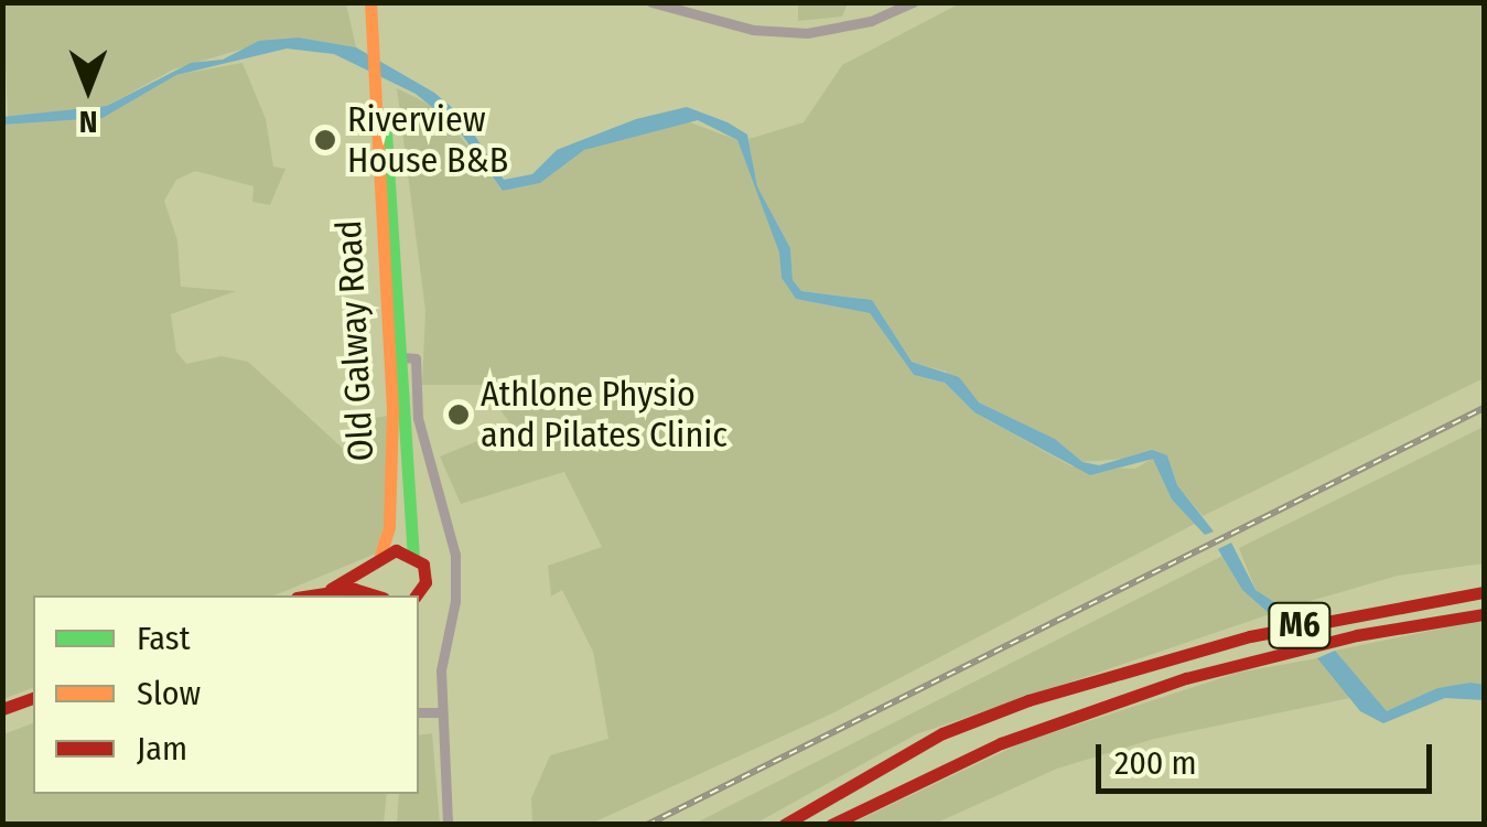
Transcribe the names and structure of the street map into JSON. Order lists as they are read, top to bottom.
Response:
{
  "streets": {
    "main road": ["Old Galway Road", "M6"]
  },
  "places": ["Riverview House B&B", "Athlone Physio and Pilates Clinic"],
  "legend": ["Fast", "Slow", "Jam"],
  "scale_bar": "200 m",
  "north": "bottom"
}
